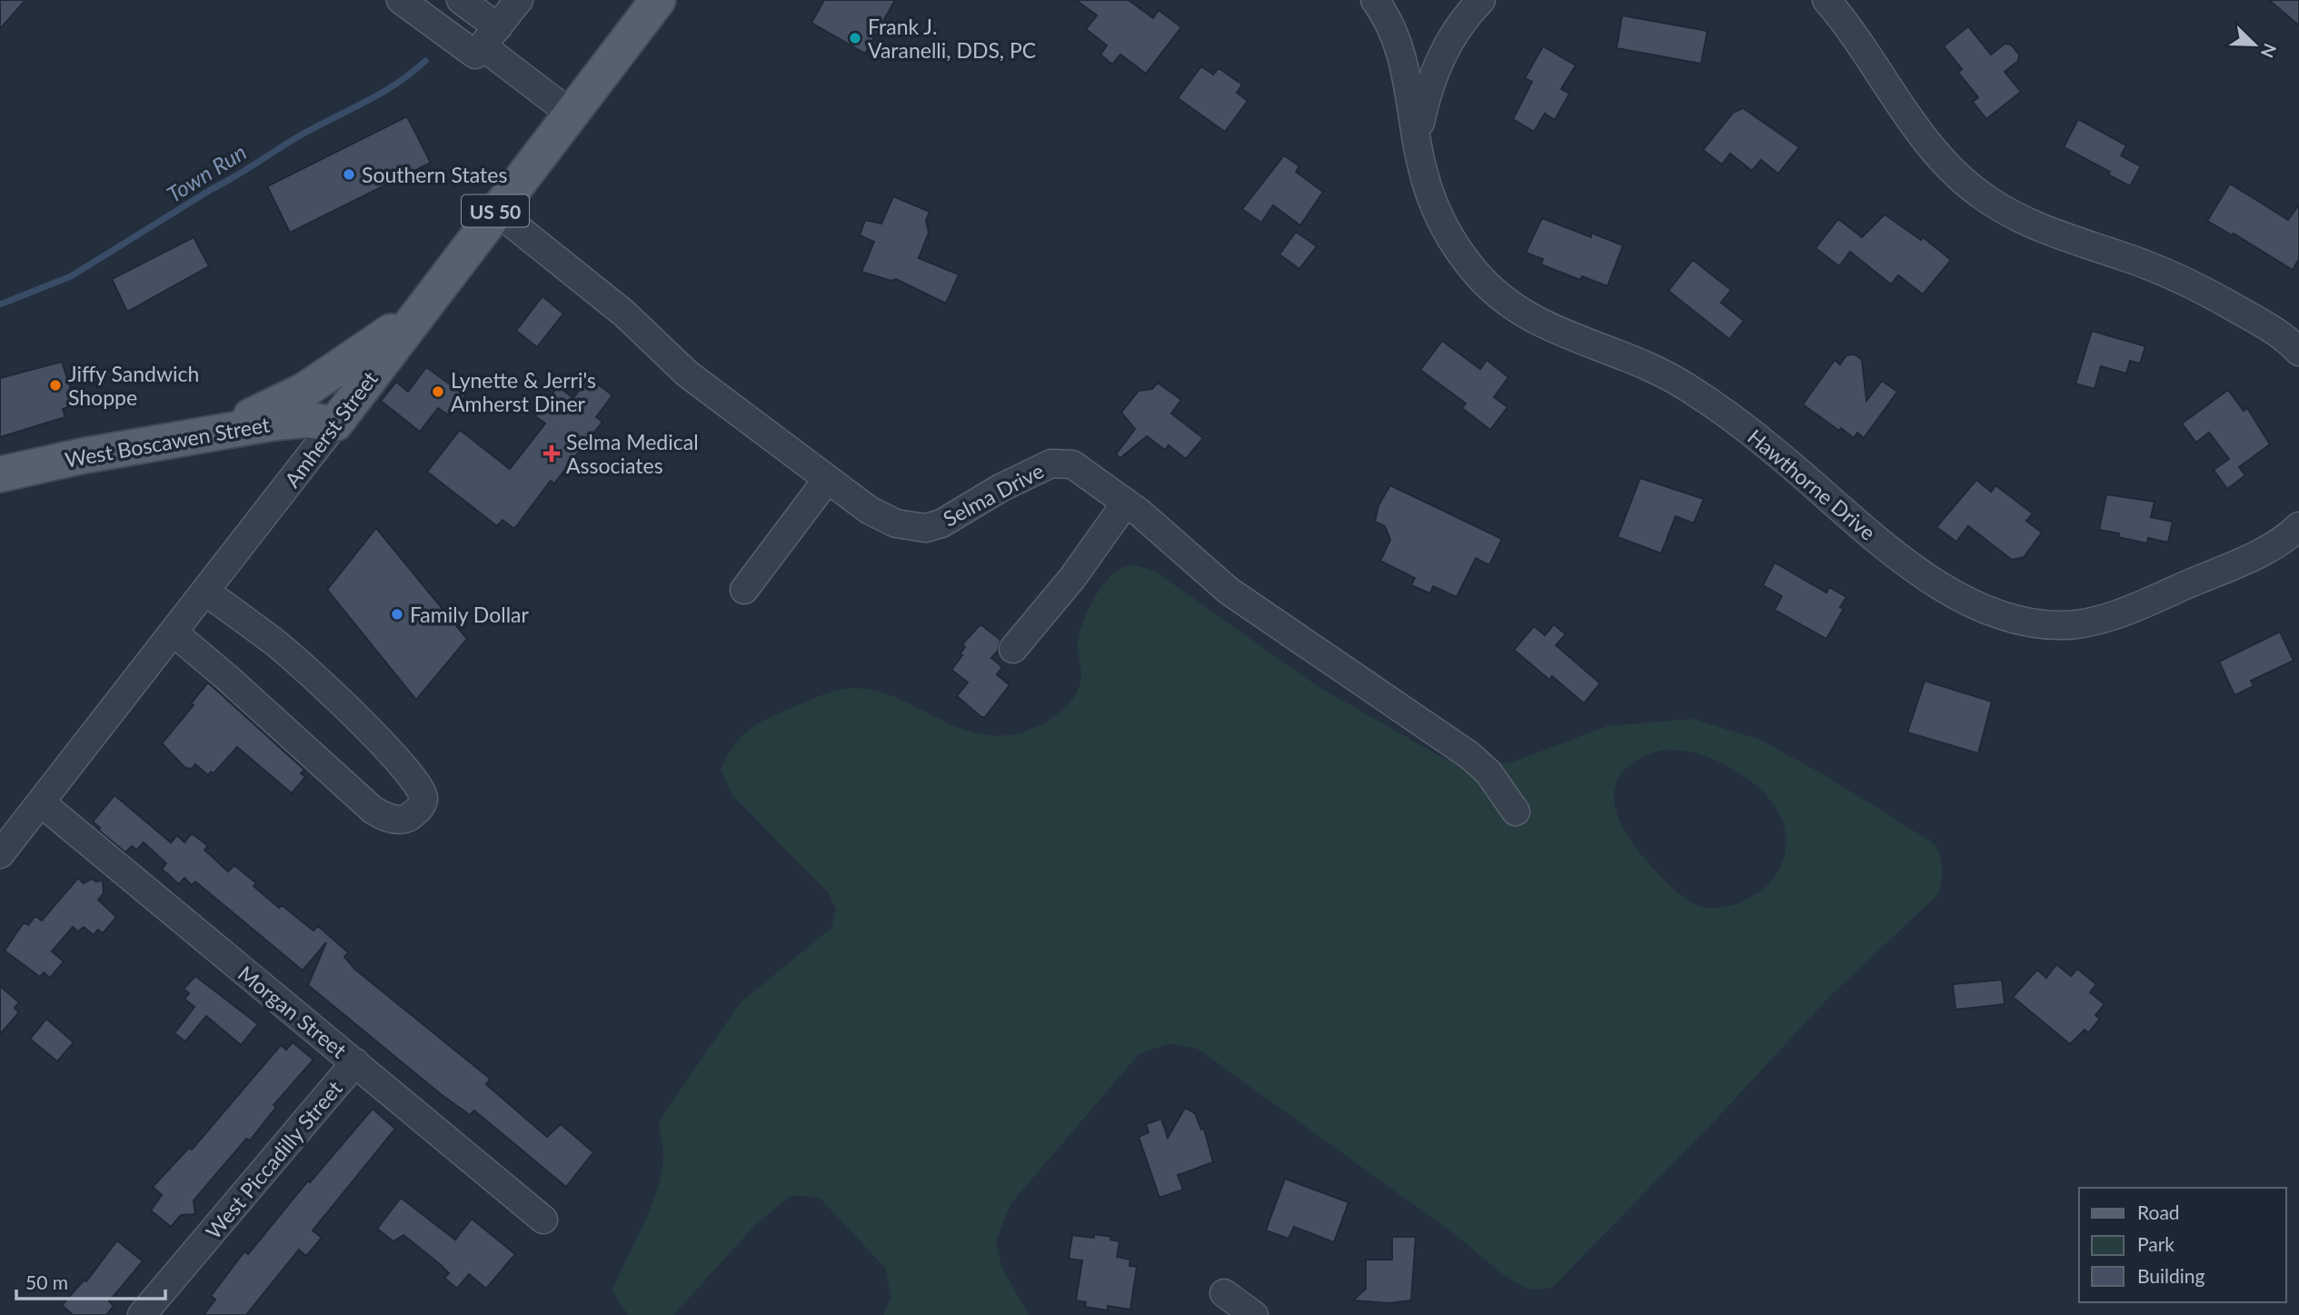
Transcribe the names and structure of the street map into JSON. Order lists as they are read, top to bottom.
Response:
{
  "streets": {
    "main road": ["US 50", "Amherst Street", "West Boscawen Street"],
    "street": [
      "Hawthorne Drive",
      "Selma Drive",
      "Morgan Street",
      "West Piccadilly Street"
    ]
  },
  "crossings": [
    ["US 50", "Amherst Street"],
    ["US 50", "West Boscawen Street"],
    ["Amherst Street", "West Boscawen Street"],
    ["Amherst Street", "Selma Drive"],
    ["Amherst Street", "Morgan Street"],
    ["Morgan Street", "West Piccadilly Street"]
  ],
  "water": ["Town Run"],
  "places": {
    "other": [
      "Frank J. Varanelli, DDS, PC",
      "Southern States",
      "Jiffy Sandwich Shoppe",
      "Lynette & Jerri's Amherst Diner",
      "Family Dollar"
    ],
    "health": ["Selma Medical Associates"]
  },
  "legend": ["Road", "Park", "Building"],
  "scale_bar": "50 m",
  "north": "bottom right"
}
